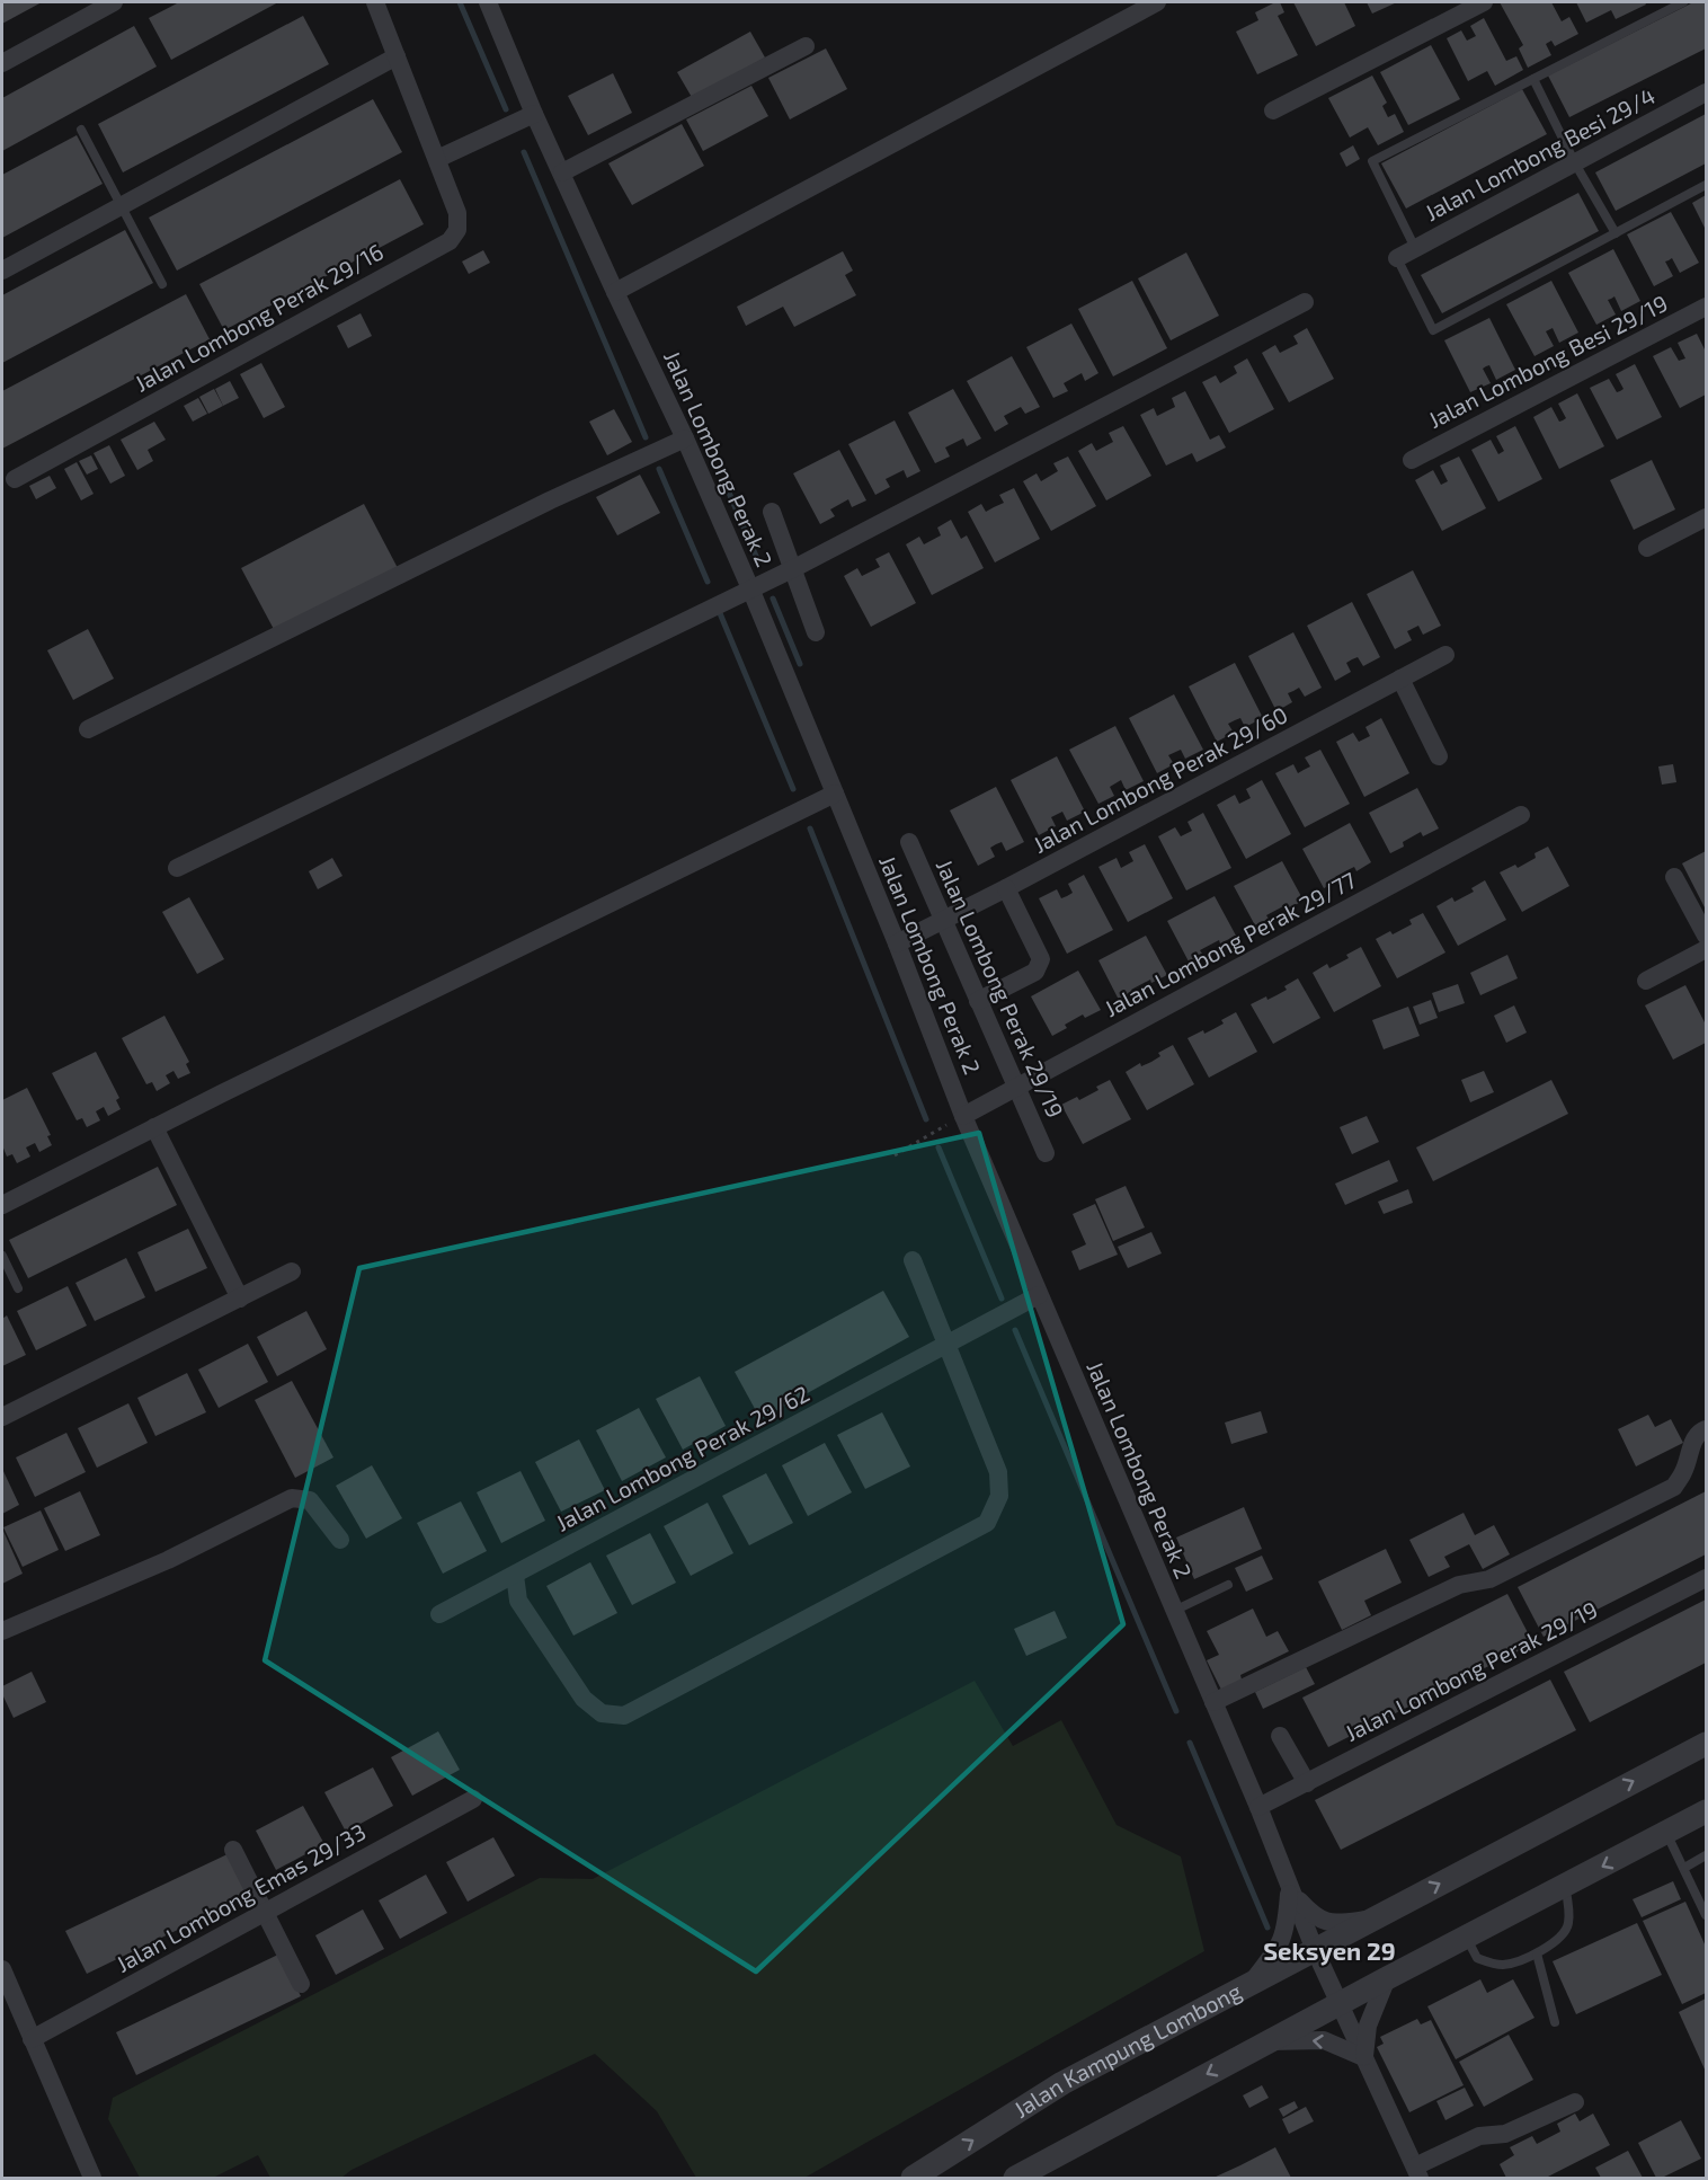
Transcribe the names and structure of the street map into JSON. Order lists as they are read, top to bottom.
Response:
{
  "streets": {
    "street": [
      "Jalan Lombong Besi 29/4",
      "Jalan Lombong Perak 29/16",
      "Jalan Lombong Besi 29/19",
      "Jalan Lombong Perak 2",
      "Jalan Lombong Perak 29/60",
      "Jalan Lombong Perak 29/77",
      "Jalan Lombong Perak 29/19",
      "Jalan Lombong Perak 29/62",
      "Jalan Lombong Emas 29/33",
      "Jalan Kampung Lombong"
    ]
  },
  "crossings": [
    ["Jalan Lombong Perak 2", "Jalan Lombong Perak 29/60"],
    ["Jalan Lombong Perak 2", "Jalan Lombong Perak 29/77"],
    ["Jalan Lombong Perak 2", "Jalan Lombong Perak 29/19"],
    ["Jalan Lombong Perak 2", "Jalan Lombong Perak 29/62"],
    ["Jalan Lombong Perak 2", "Jalan Kampung Lombong"],
    ["Jalan Lombong Perak 29/60", "Jalan Lombong Perak 29/19"],
    ["Jalan Lombong Perak 29/77", "Jalan Lombong Perak 29/19"]
  ],
  "districts": ["Seksyen 29"]
}
